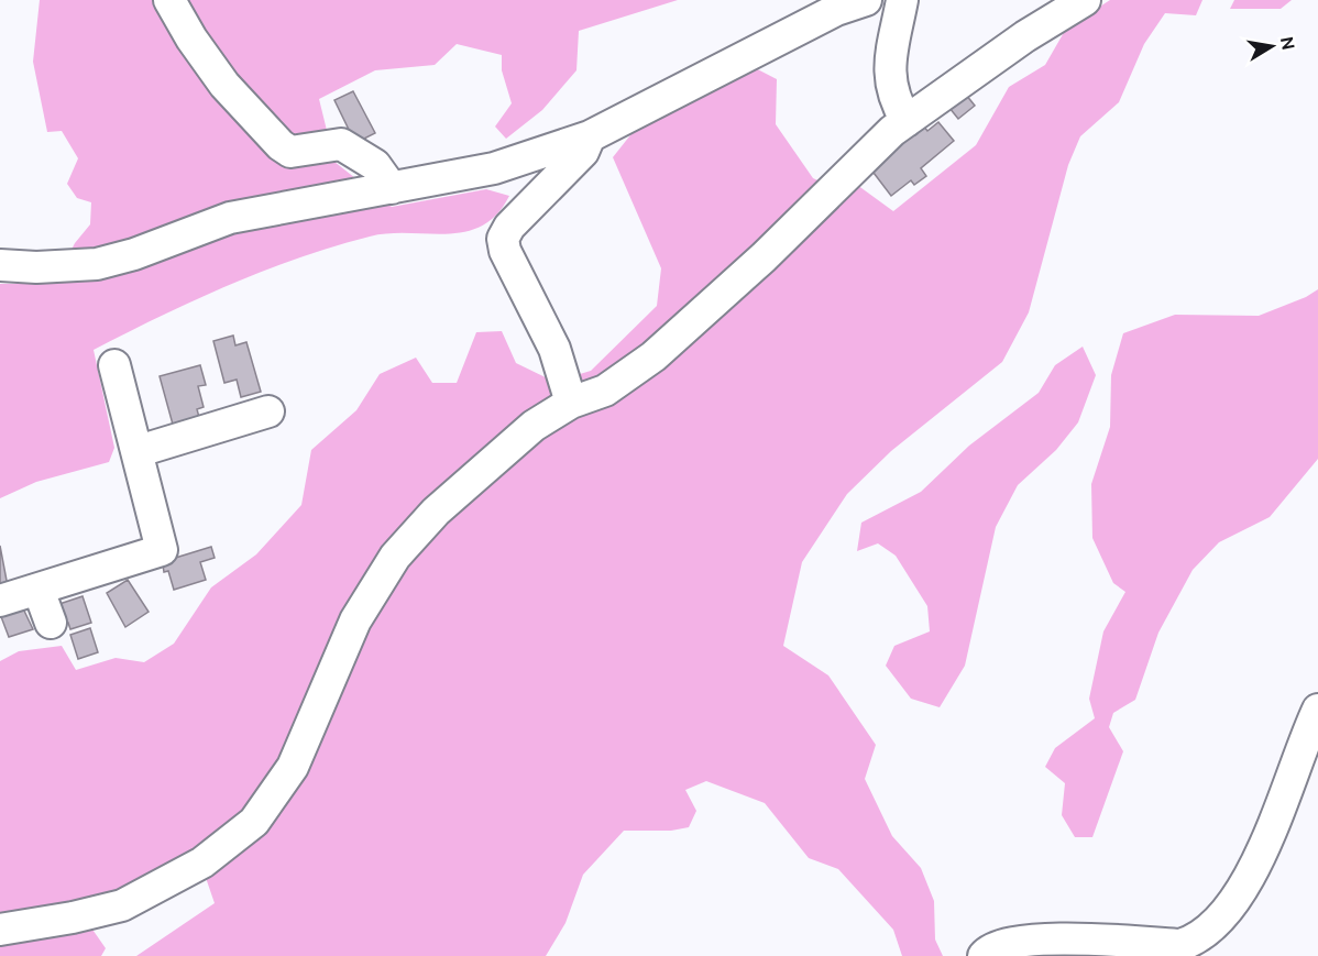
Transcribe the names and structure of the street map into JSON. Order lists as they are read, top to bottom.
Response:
{
  "north": "right"
}
